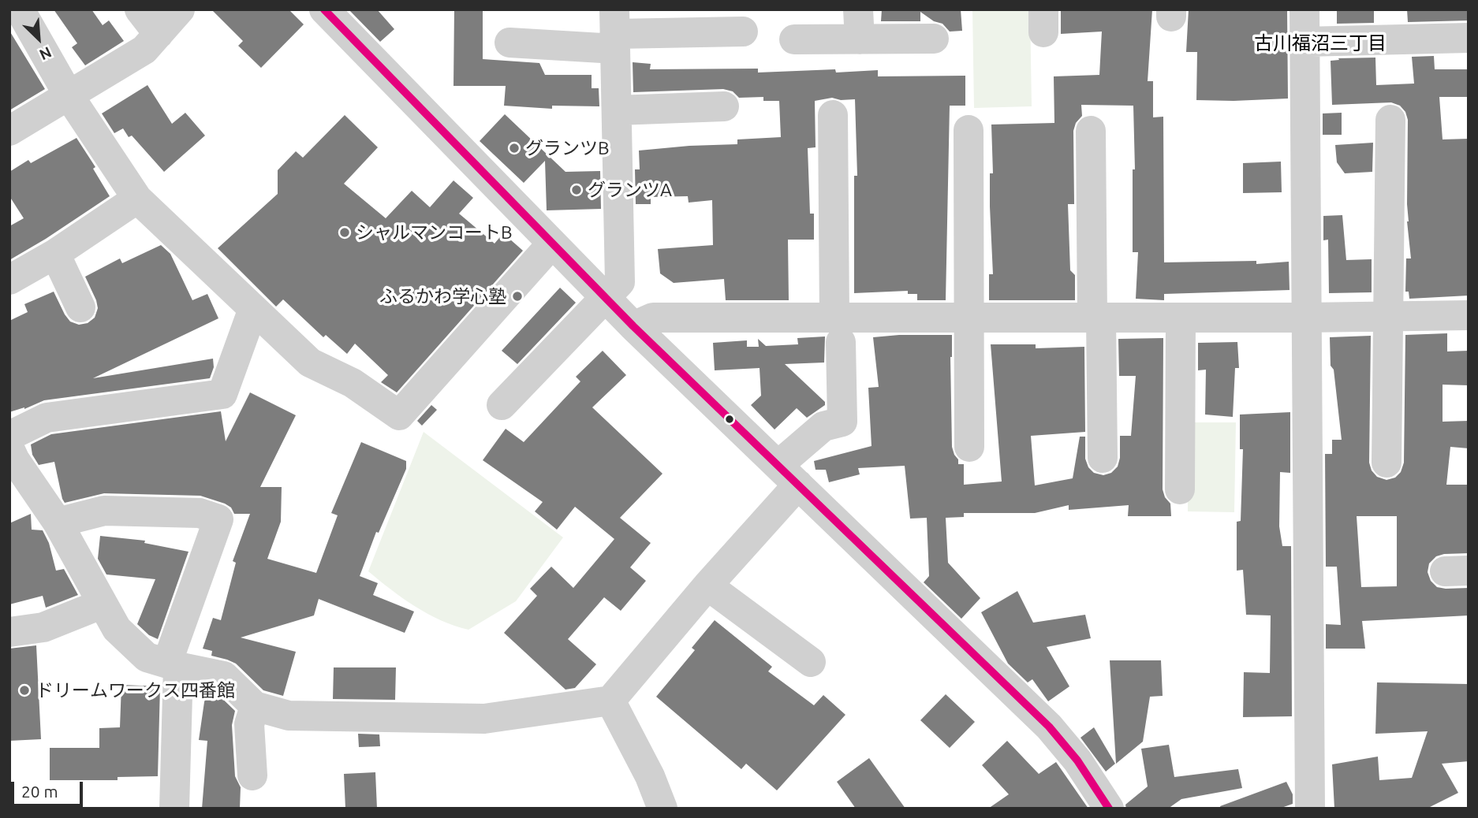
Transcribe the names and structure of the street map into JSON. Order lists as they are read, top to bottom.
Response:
{
  "districts": ["古川福沼三丁目"],
  "places": [
    "グランツB",
    "グランツA",
    "シャルマンコートB",
    "ふるかわ学心塾",
    "ドリームワークス四番館"
  ],
  "scale_bar": "20 m",
  "north": "bottom right"
}
